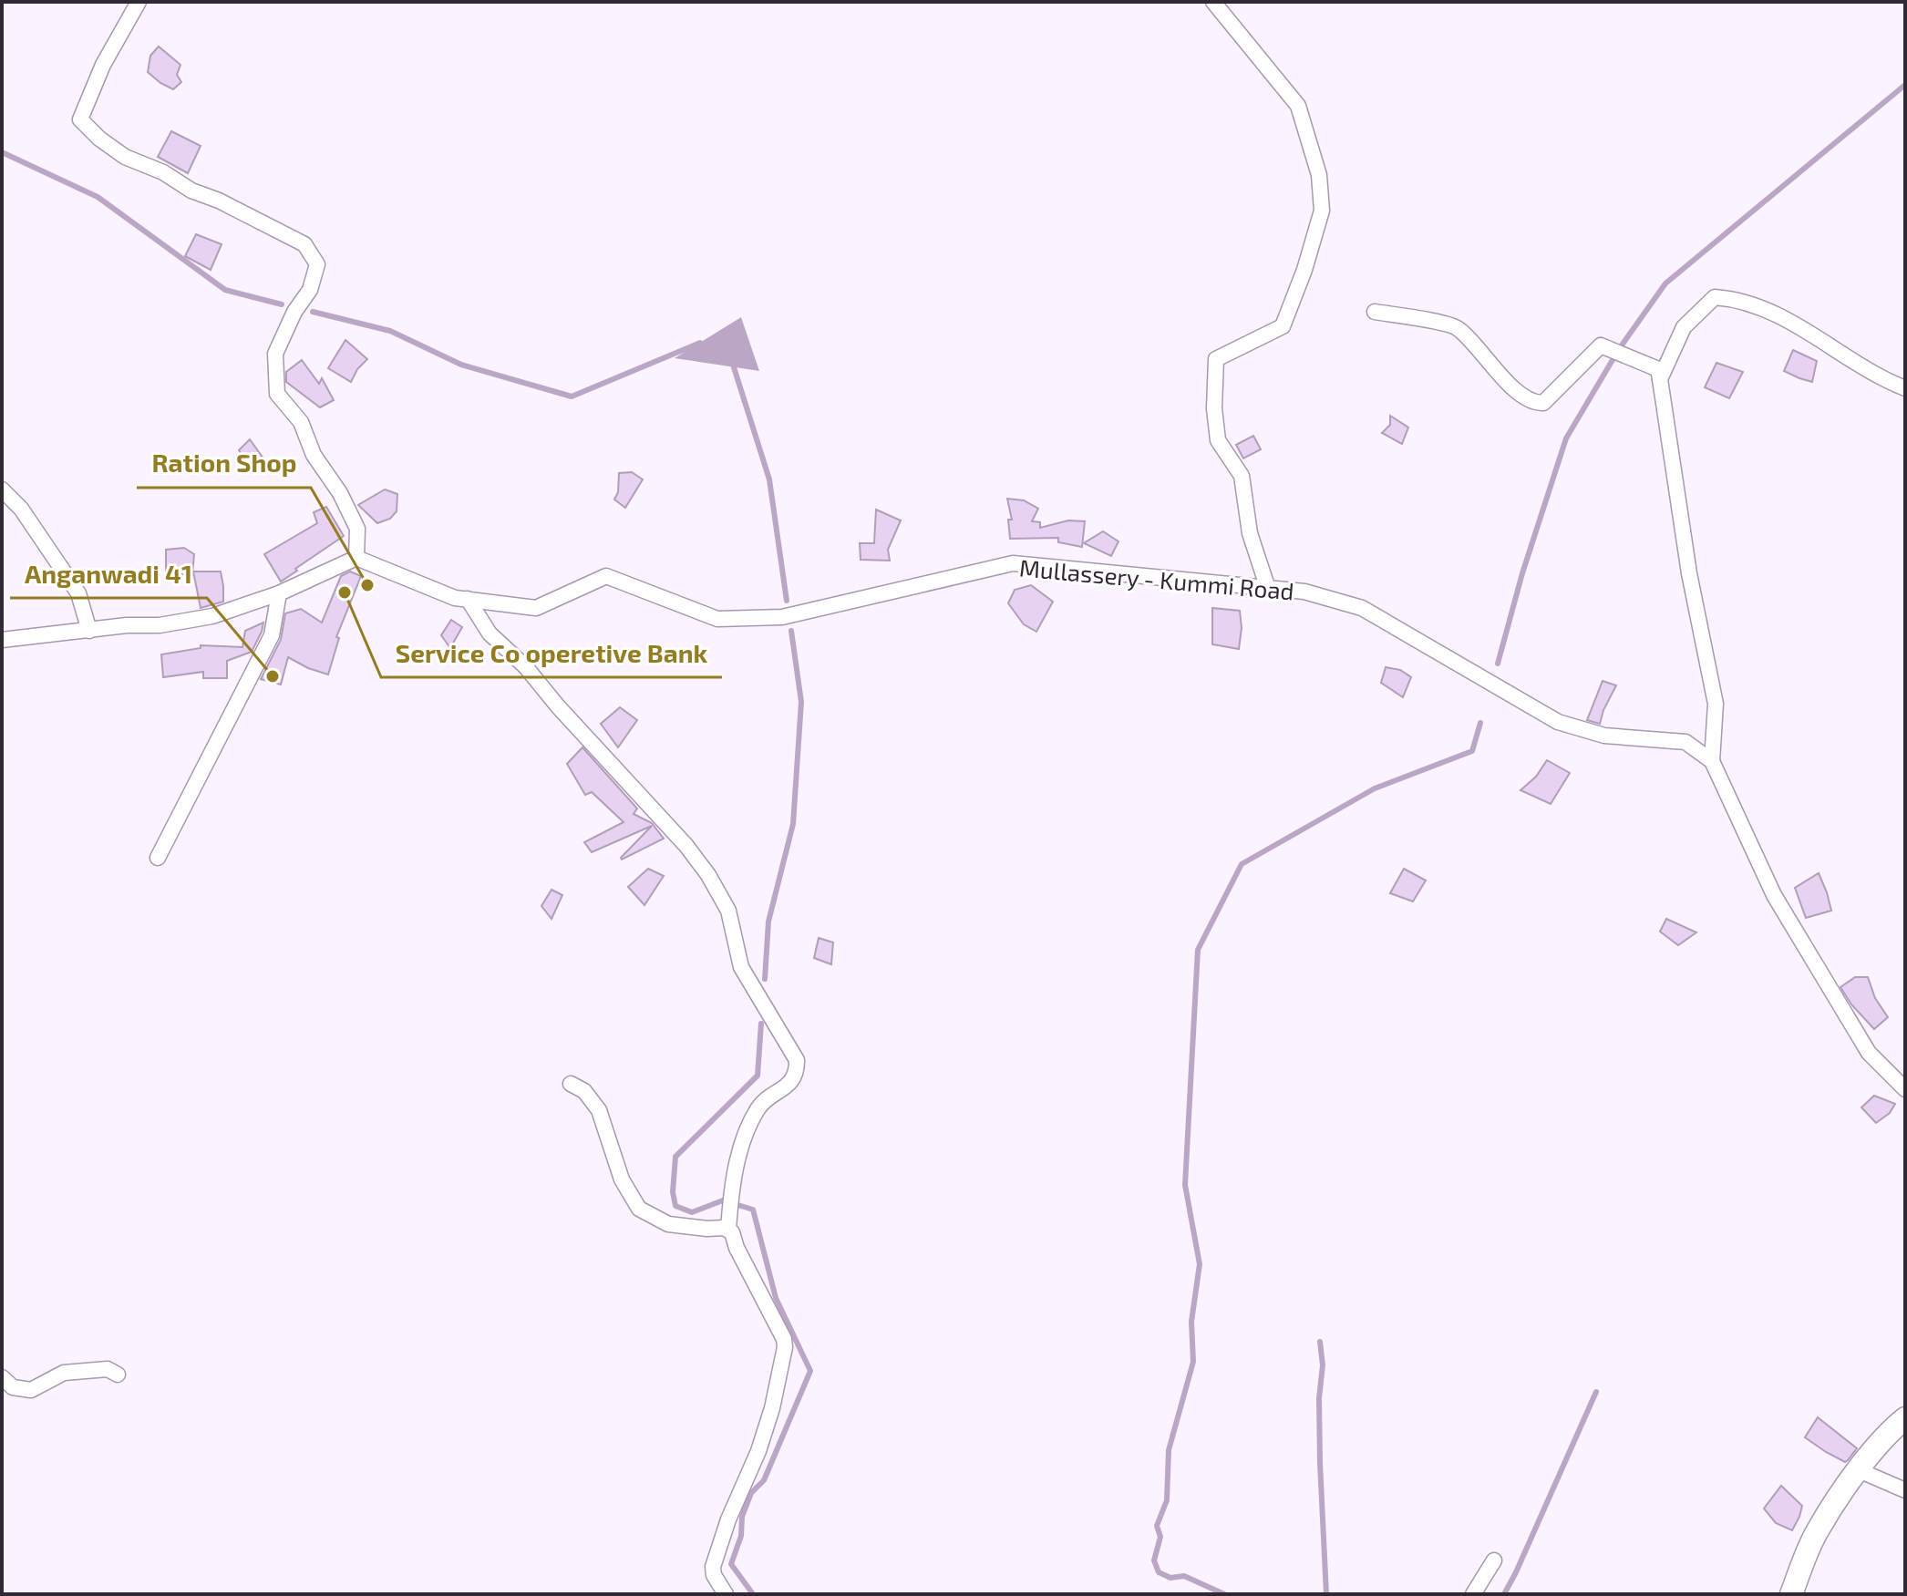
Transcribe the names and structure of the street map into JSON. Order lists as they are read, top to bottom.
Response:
{
  "streets": {
    "street": ["Mullassery - Kummi Road"]
  },
  "places": ["Ration Shop", "Service Co operetive Bank", "Anganwadi 41"]
}
